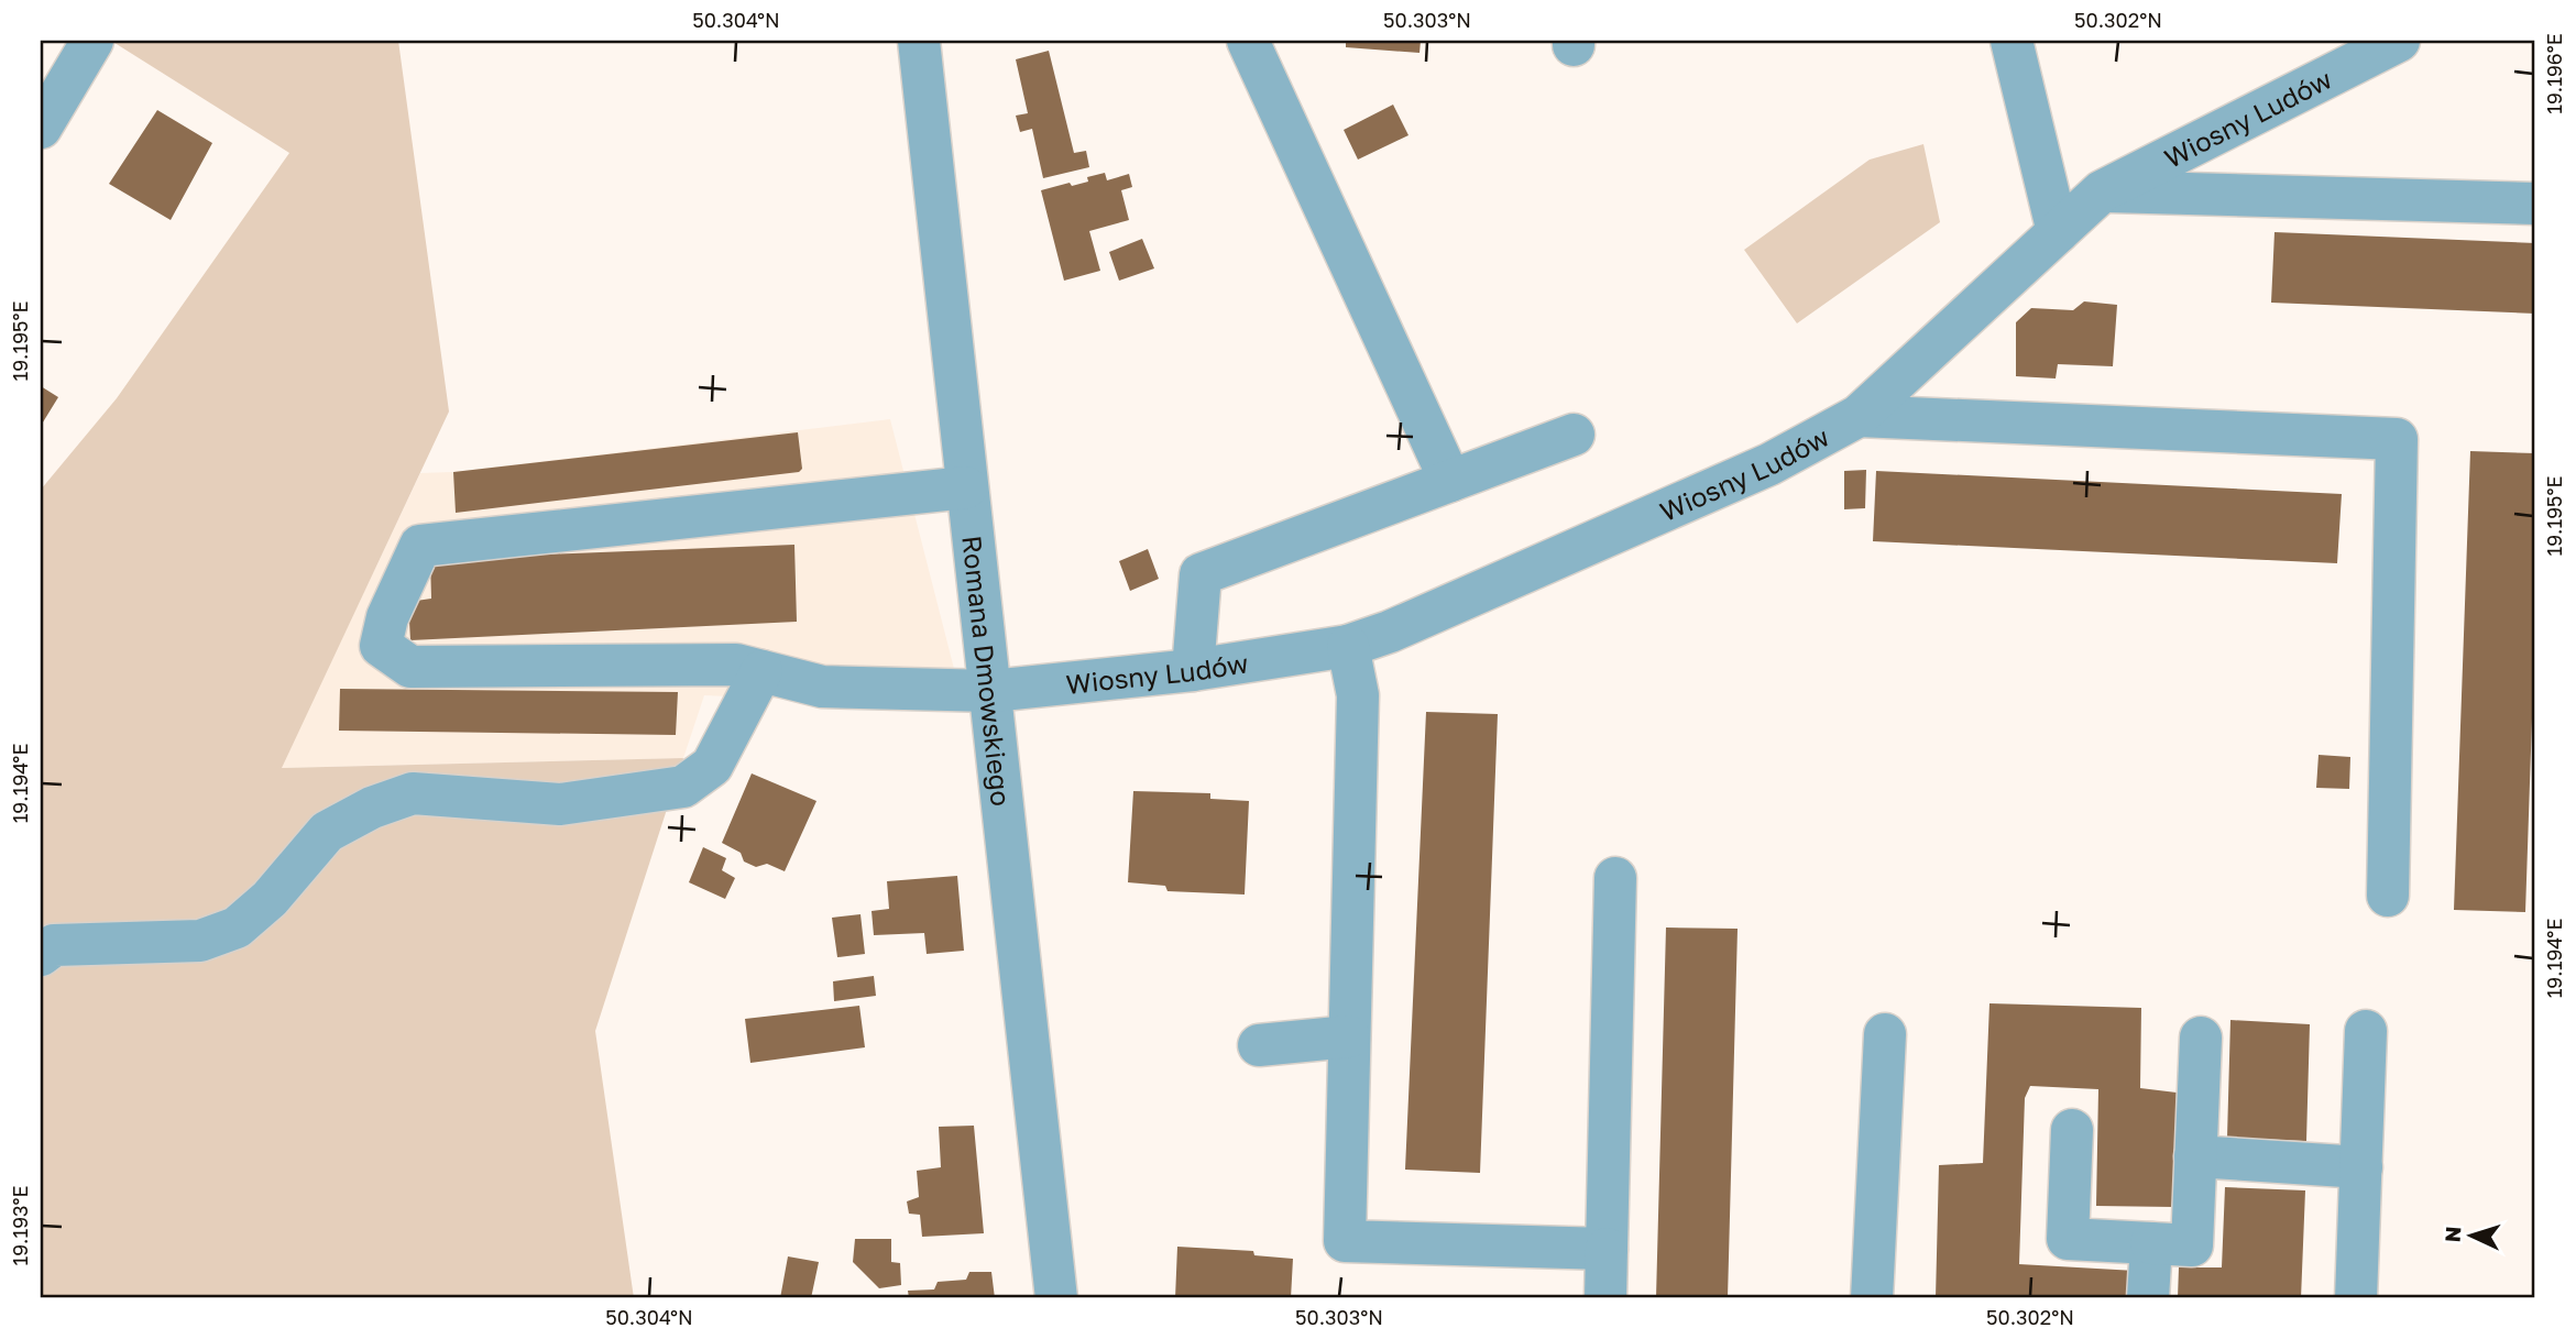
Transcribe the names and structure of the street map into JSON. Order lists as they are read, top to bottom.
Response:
{
  "streets": {
    "street": ["Wiosny Ludów", "Romana Dmowskiego"]
  },
  "crossings": [
    ["Wiosny Ludów", "Romana Dmowskiego"]
  ],
  "north": "left",
  "coordinates": [
    "50.304°N",
    "50.303°N",
    "50.302°N",
    "19.196°E",
    "19.195°E",
    "19.194°E",
    "19.193°E"
  ]
}
